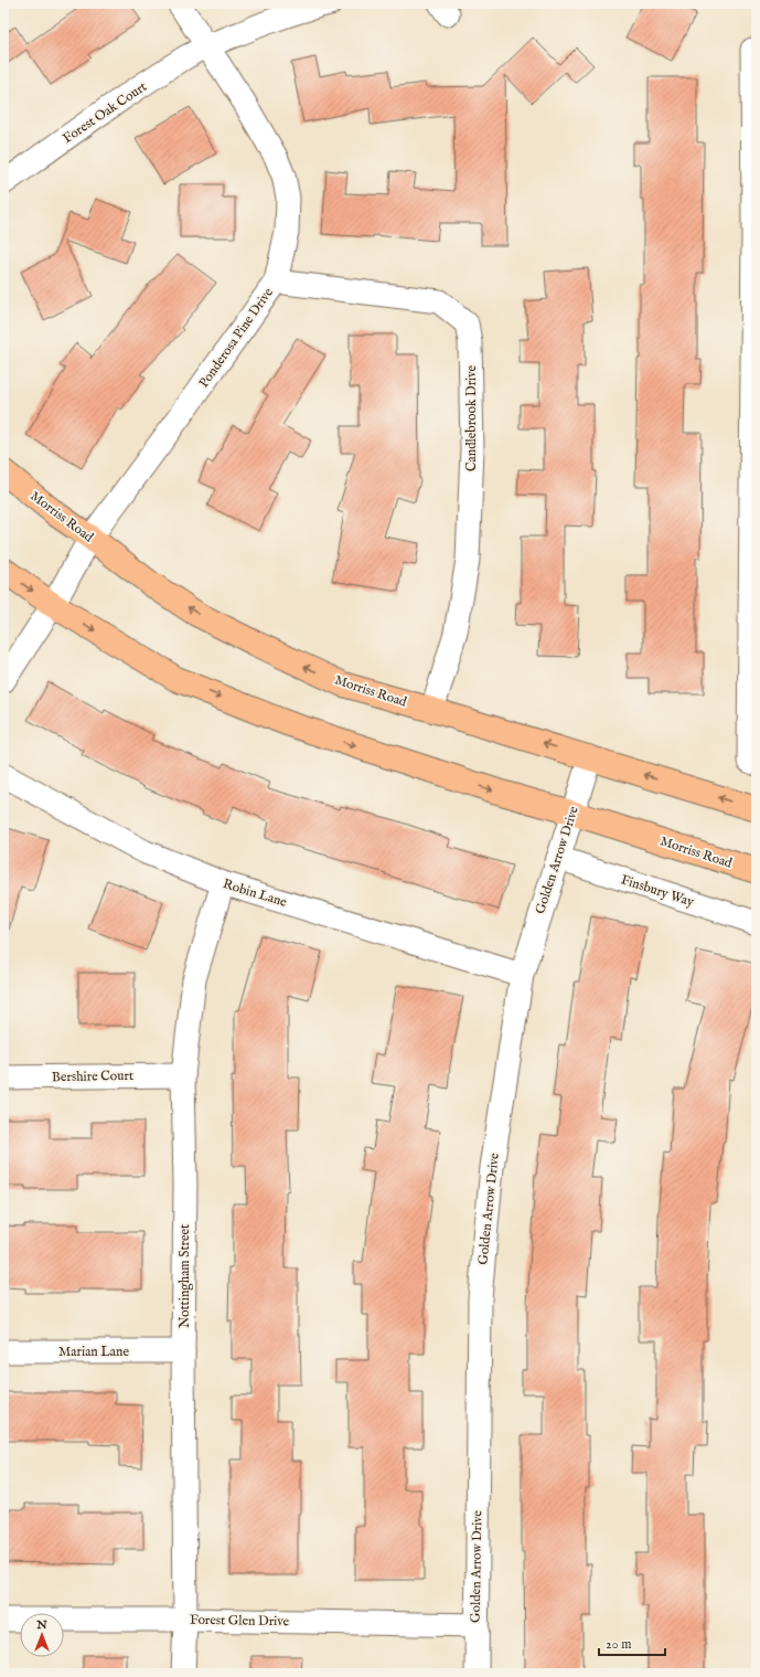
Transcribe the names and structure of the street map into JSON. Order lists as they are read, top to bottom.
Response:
{
  "streets": {
    "main road": ["Morriss Road"],
    "street": [
      "Forest Oak Court",
      "Ponderosa Pine Drive",
      "Candlebrook Drive",
      "Golden Arrow Drive",
      "Finsbury Way",
      "Robin Lane",
      "Bershire Court",
      "Nottingham Street",
      "Marian Lane",
      "Forest Glen Drive"
    ]
  },
  "crossings": [
    ["Forest Oak Court", "Ponderosa Pine Drive"],
    ["Ponderosa Pine Drive", "Candlebrook Drive"],
    ["Ponderosa Pine Drive", "Morriss Road"],
    ["Candlebrook Drive", "Morriss Road"],
    ["Morriss Road", "Golden Arrow Drive"],
    ["Golden Arrow Drive", "Finsbury Way"],
    ["Golden Arrow Drive", "Robin Lane"],
    ["Golden Arrow Drive", "Forest Glen Drive"],
    ["Robin Lane", "Nottingham Street"],
    ["Bershire Court", "Nottingham Street"],
    ["Nottingham Street", "Marian Lane"],
    ["Nottingham Street", "Forest Glen Drive"]
  ],
  "scale_bar": "20 m",
  "north": "top"
}
